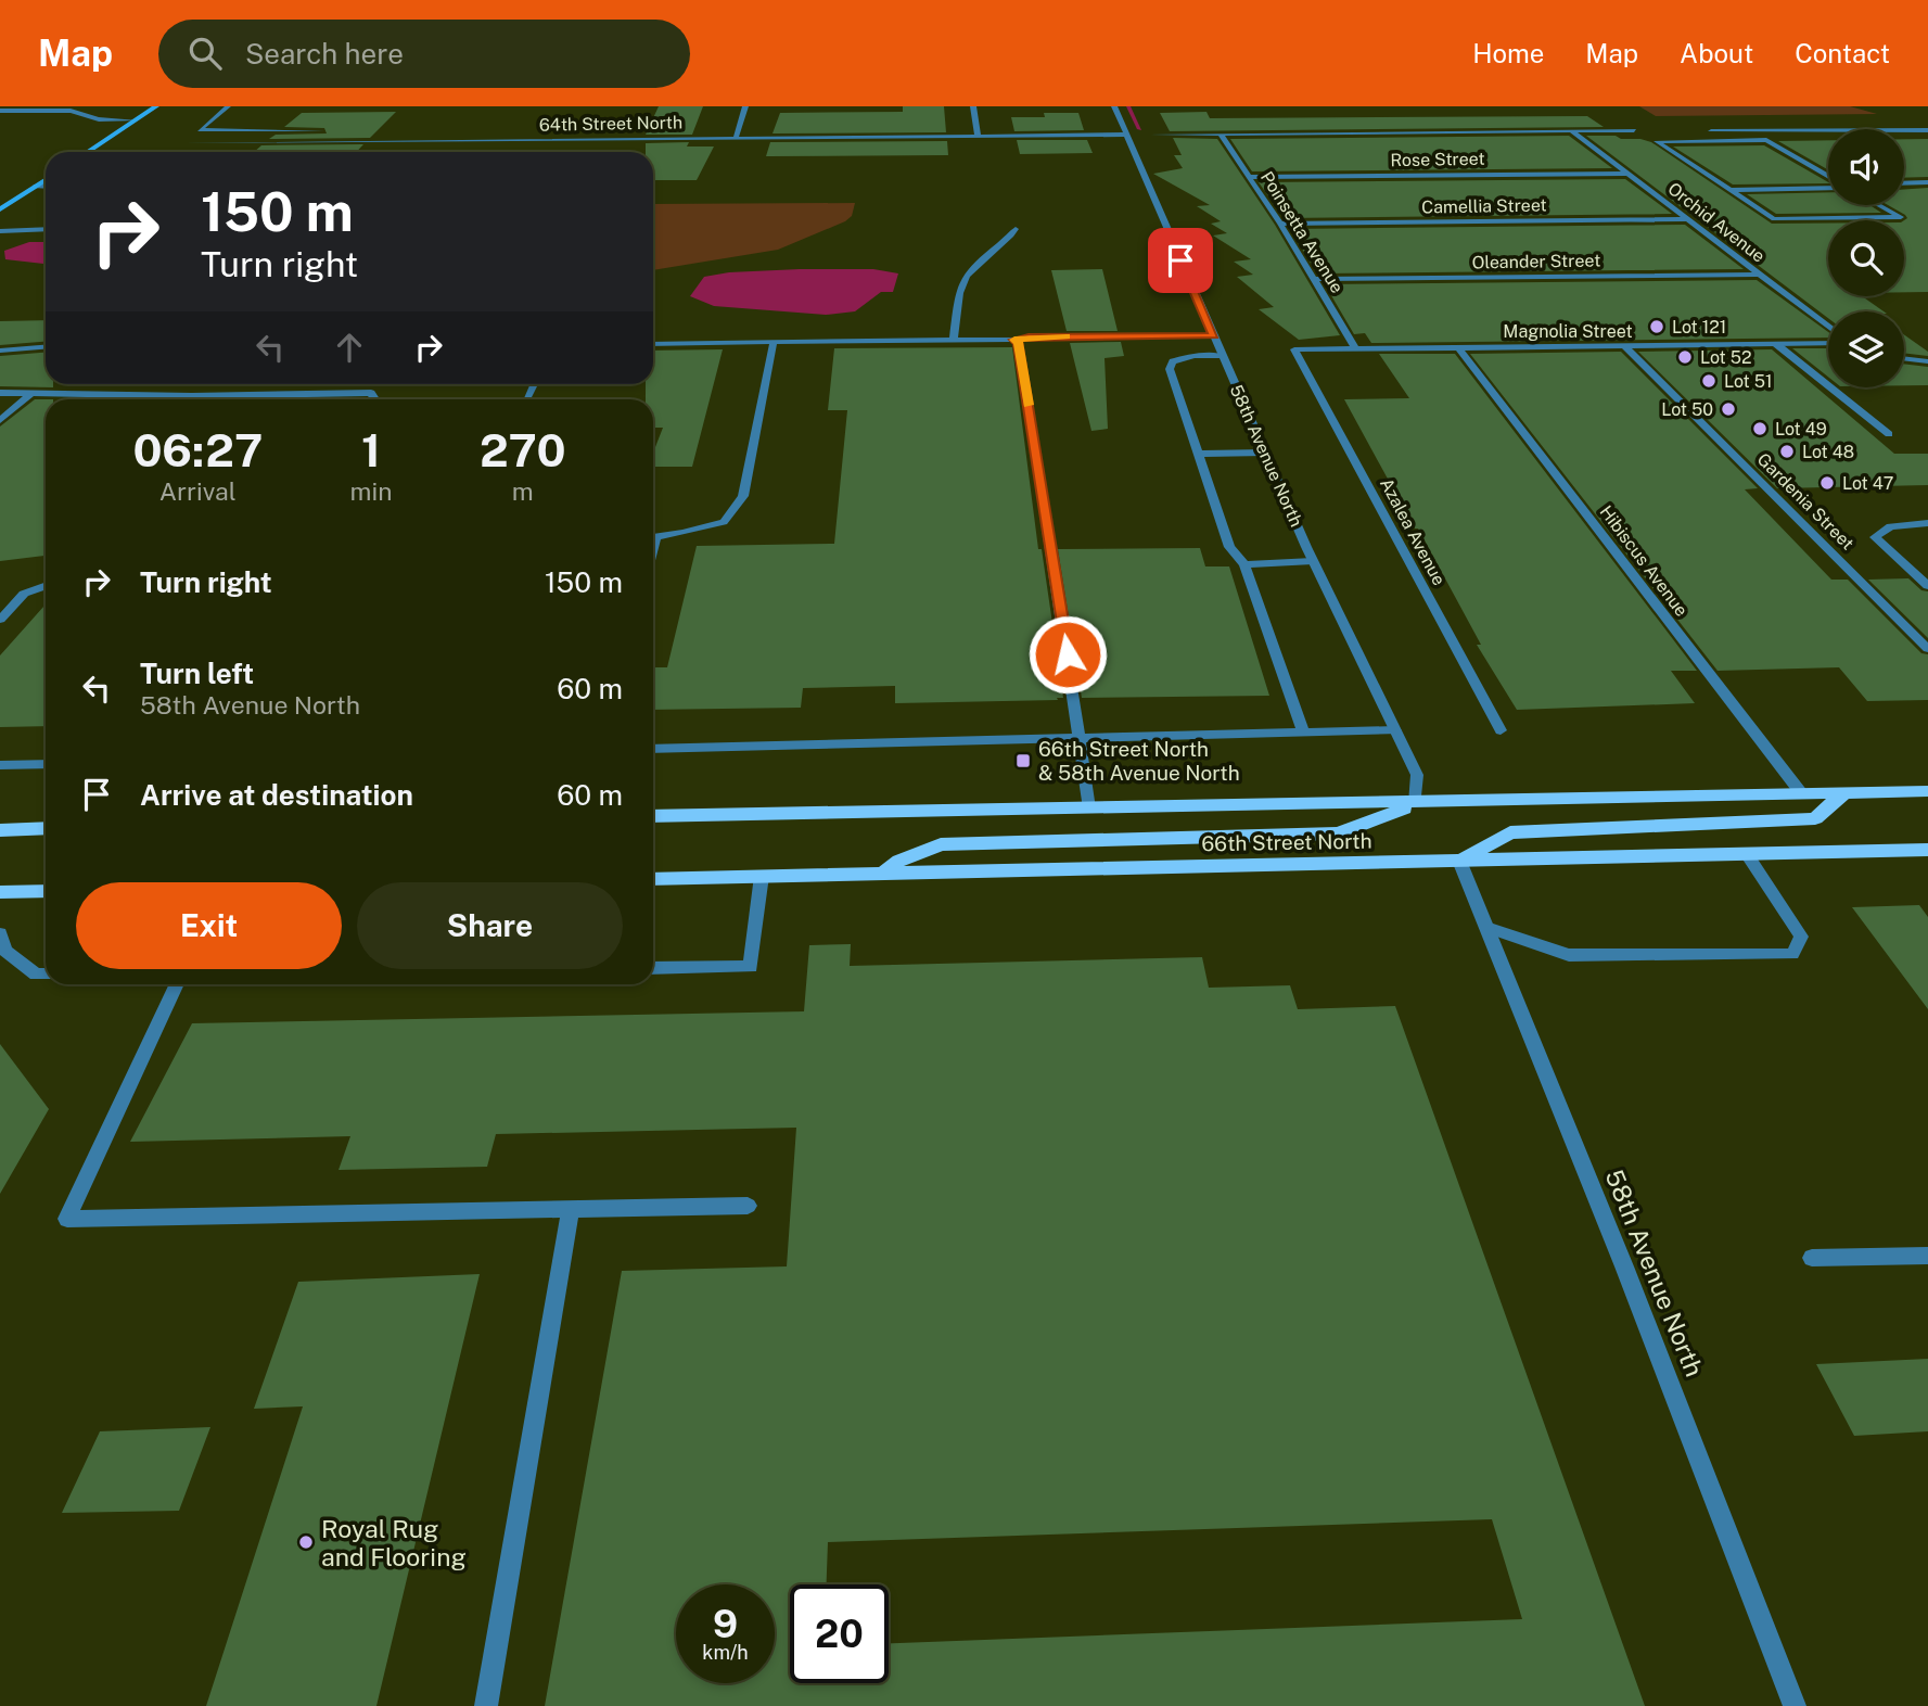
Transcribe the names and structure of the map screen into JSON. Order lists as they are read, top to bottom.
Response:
{
  "streets": {
    "main road": ["66th Street North"],
    "street": [
      "64th Street North",
      "Rose Street",
      "Camellia Street",
      "Orchid Avenue",
      "Poinsetta Avenue",
      "Oleander Street",
      "Magnolia Street",
      "58th Avenue North",
      "Gardenia Street",
      "Azalea Avenue",
      "Hibiscus Avenue"
    ]
  },
  "crossings": [
    ["64th Street North", "58th Avenue North"],
    ["Rose Street", "Orchid Avenue"],
    ["Rose Street", "Poinsetta Avenue"],
    ["Camellia Street", "Orchid Avenue"],
    ["Camellia Street", "Poinsetta Avenue"],
    ["Orchid Avenue", "Oleander Street"],
    ["Poinsetta Avenue", "Oleander Street"],
    ["Poinsetta Avenue", "Magnolia Street"],
    ["Magnolia Street", "Gardenia Street"],
    ["Magnolia Street", "Azalea Avenue"],
    ["Magnolia Street", "Hibiscus Avenue"],
    ["58th Avenue North", "66th Street North"],
    ["Hibiscus Avenue", "66th Street North"]
  ],
  "places": {
    "other": [
      "Lot 121",
      "Lot 52",
      "Lot 51",
      "Lot 50",
      "Lot 49",
      "Lot 48",
      "Lot 47",
      "Royal Rug and Flooring"
    ],
    "transit": ["66th Street North & 58th Avenue North"]
  },
  "page": {
    "header": "Map",
    "search": "Search here",
    "nav": [
      "Home",
      "Map",
      "About",
      "Contact"
    ],
    "turn": ["150 m", "Turn right"],
    "eta": [
      "06:27",
      "Arrival",
      "1",
      "min",
      "270",
      "m"
    ],
    "list": [
      {
        "name": "Turn right",
        "value": "150 m"
      },
      {
        "name": "Turn left",
        "note": "58th Avenue North",
        "value": "60 m"
      },
      {
        "name": "Arrive at destination",
        "value": "60 m"
      }
    ],
    "buttons": ["Exit", "Share"],
    "speed": "9 km/h",
    "limit": "20"
  }
}
